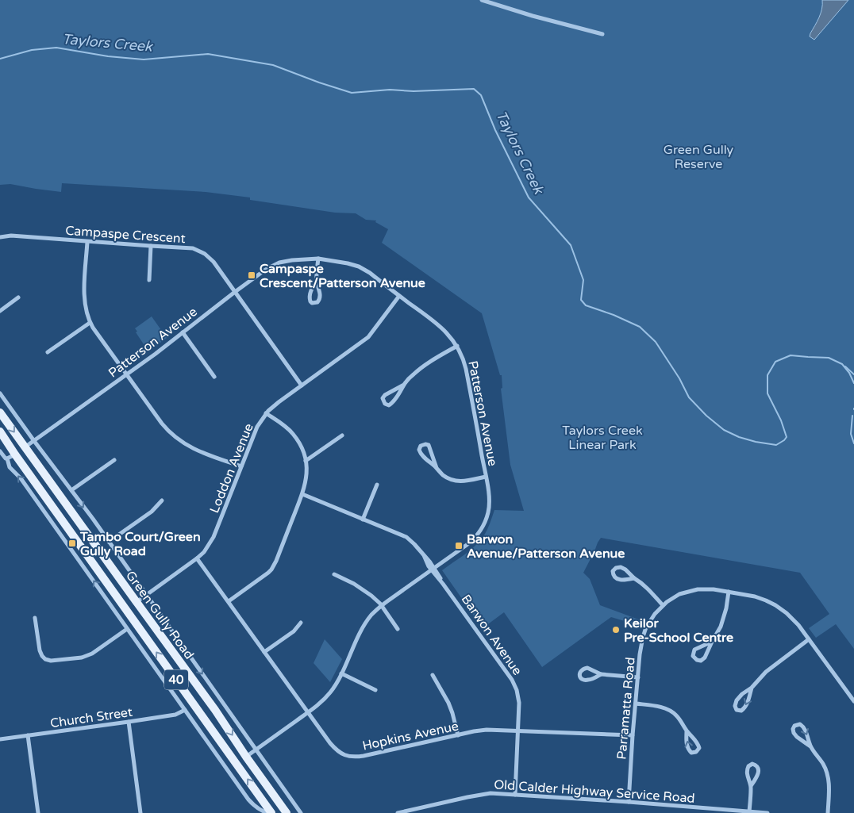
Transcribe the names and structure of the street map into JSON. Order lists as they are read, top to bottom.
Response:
{
  "streets": {
    "main road": ["Green Gully Road", "40"],
    "street": [
      "Campaspe Crescent",
      "Patterson Avenue",
      "Loddon Avenue",
      "Barwon Avenue",
      "Parramatta Road",
      "Church Street",
      "Hopkins Avenue",
      "Old Calder Highway Service Road"
    ]
  },
  "crossings": [
    ["Campaspe Crescent", "Patterson Avenue"],
    ["Campaspe Crescent", "Loddon Avenue"],
    ["Patterson Avenue", "Loddon Avenue"],
    ["Patterson Avenue", "Green Gully Road"],
    ["Patterson Avenue", "Barwon Avenue"],
    ["Patterson Avenue", "Hopkins Avenue"],
    ["Loddon Avenue", "Green Gully Road"],
    ["Loddon Avenue", "Hopkins Avenue"],
    ["Barwon Avenue", "Hopkins Avenue"],
    ["Barwon Avenue", "Old Calder Highway Service Road"],
    ["Parramatta Road", "Hopkins Avenue"],
    ["Parramatta Road", "Old Calder Highway Service Road"]
  ],
  "water": ["Taylors Creek"],
  "parks": ["Green Gully Reserve", "Taylors Creek Linear Park"],
  "places": {
    "transit": ["Campaspe Crescent/Patterson Avenue", "Tambo Court/Green Gully Road", "Barwon Avenue/Patterson Avenue"],
    "other": ["Keilor Pre-School Centre"]
  }
}
